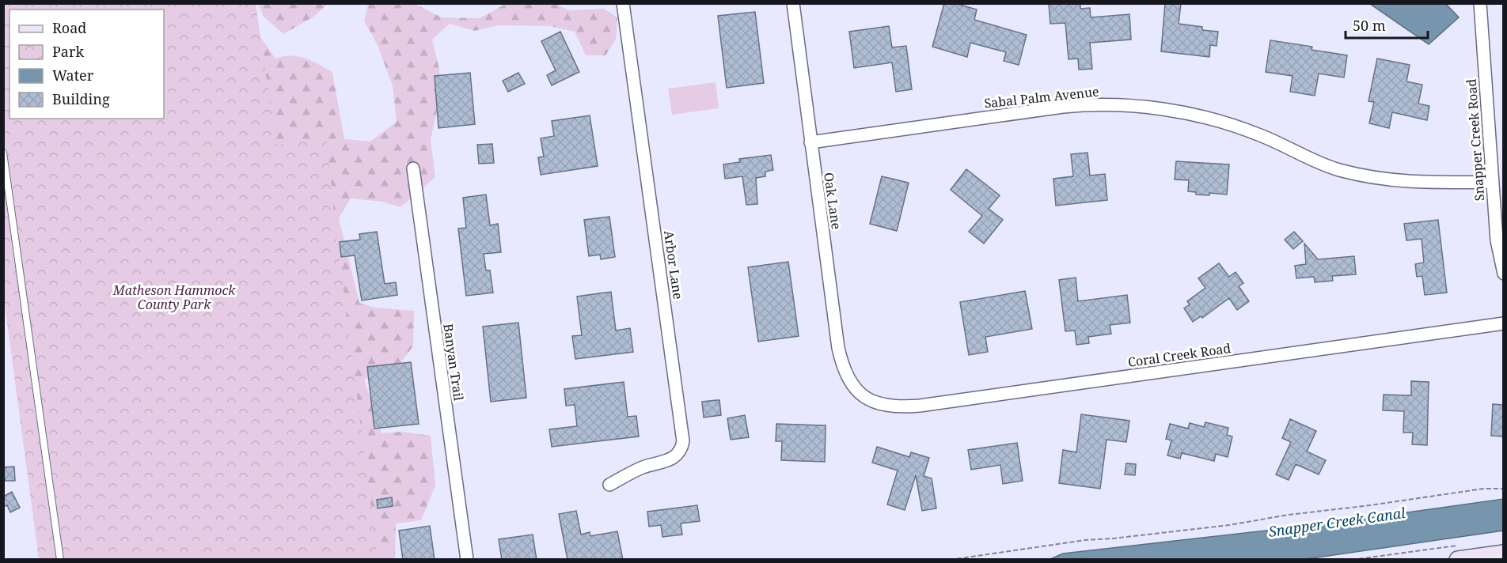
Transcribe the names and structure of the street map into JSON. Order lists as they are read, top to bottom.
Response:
{
  "streets": {
    "street": [
      "Sabal Palm Avenue",
      "Snapper Creek Road",
      "Oak Lane",
      "Arbor Lane",
      "Coral Creek Road",
      "Banyan Trail"
    ]
  },
  "crossings": [
    ["Sabal Palm Avenue", "Snapper Creek Road"],
    ["Sabal Palm Avenue", "Oak Lane"],
    ["Oak Lane", "Coral Creek Road"]
  ],
  "water": ["Snapper Creek Canal"],
  "parks": ["Matheson Hammock County Park"],
  "legend": [
    "Road",
    "Park",
    "Water",
    "Building"
  ],
  "scale_bar": "50 m"
}
